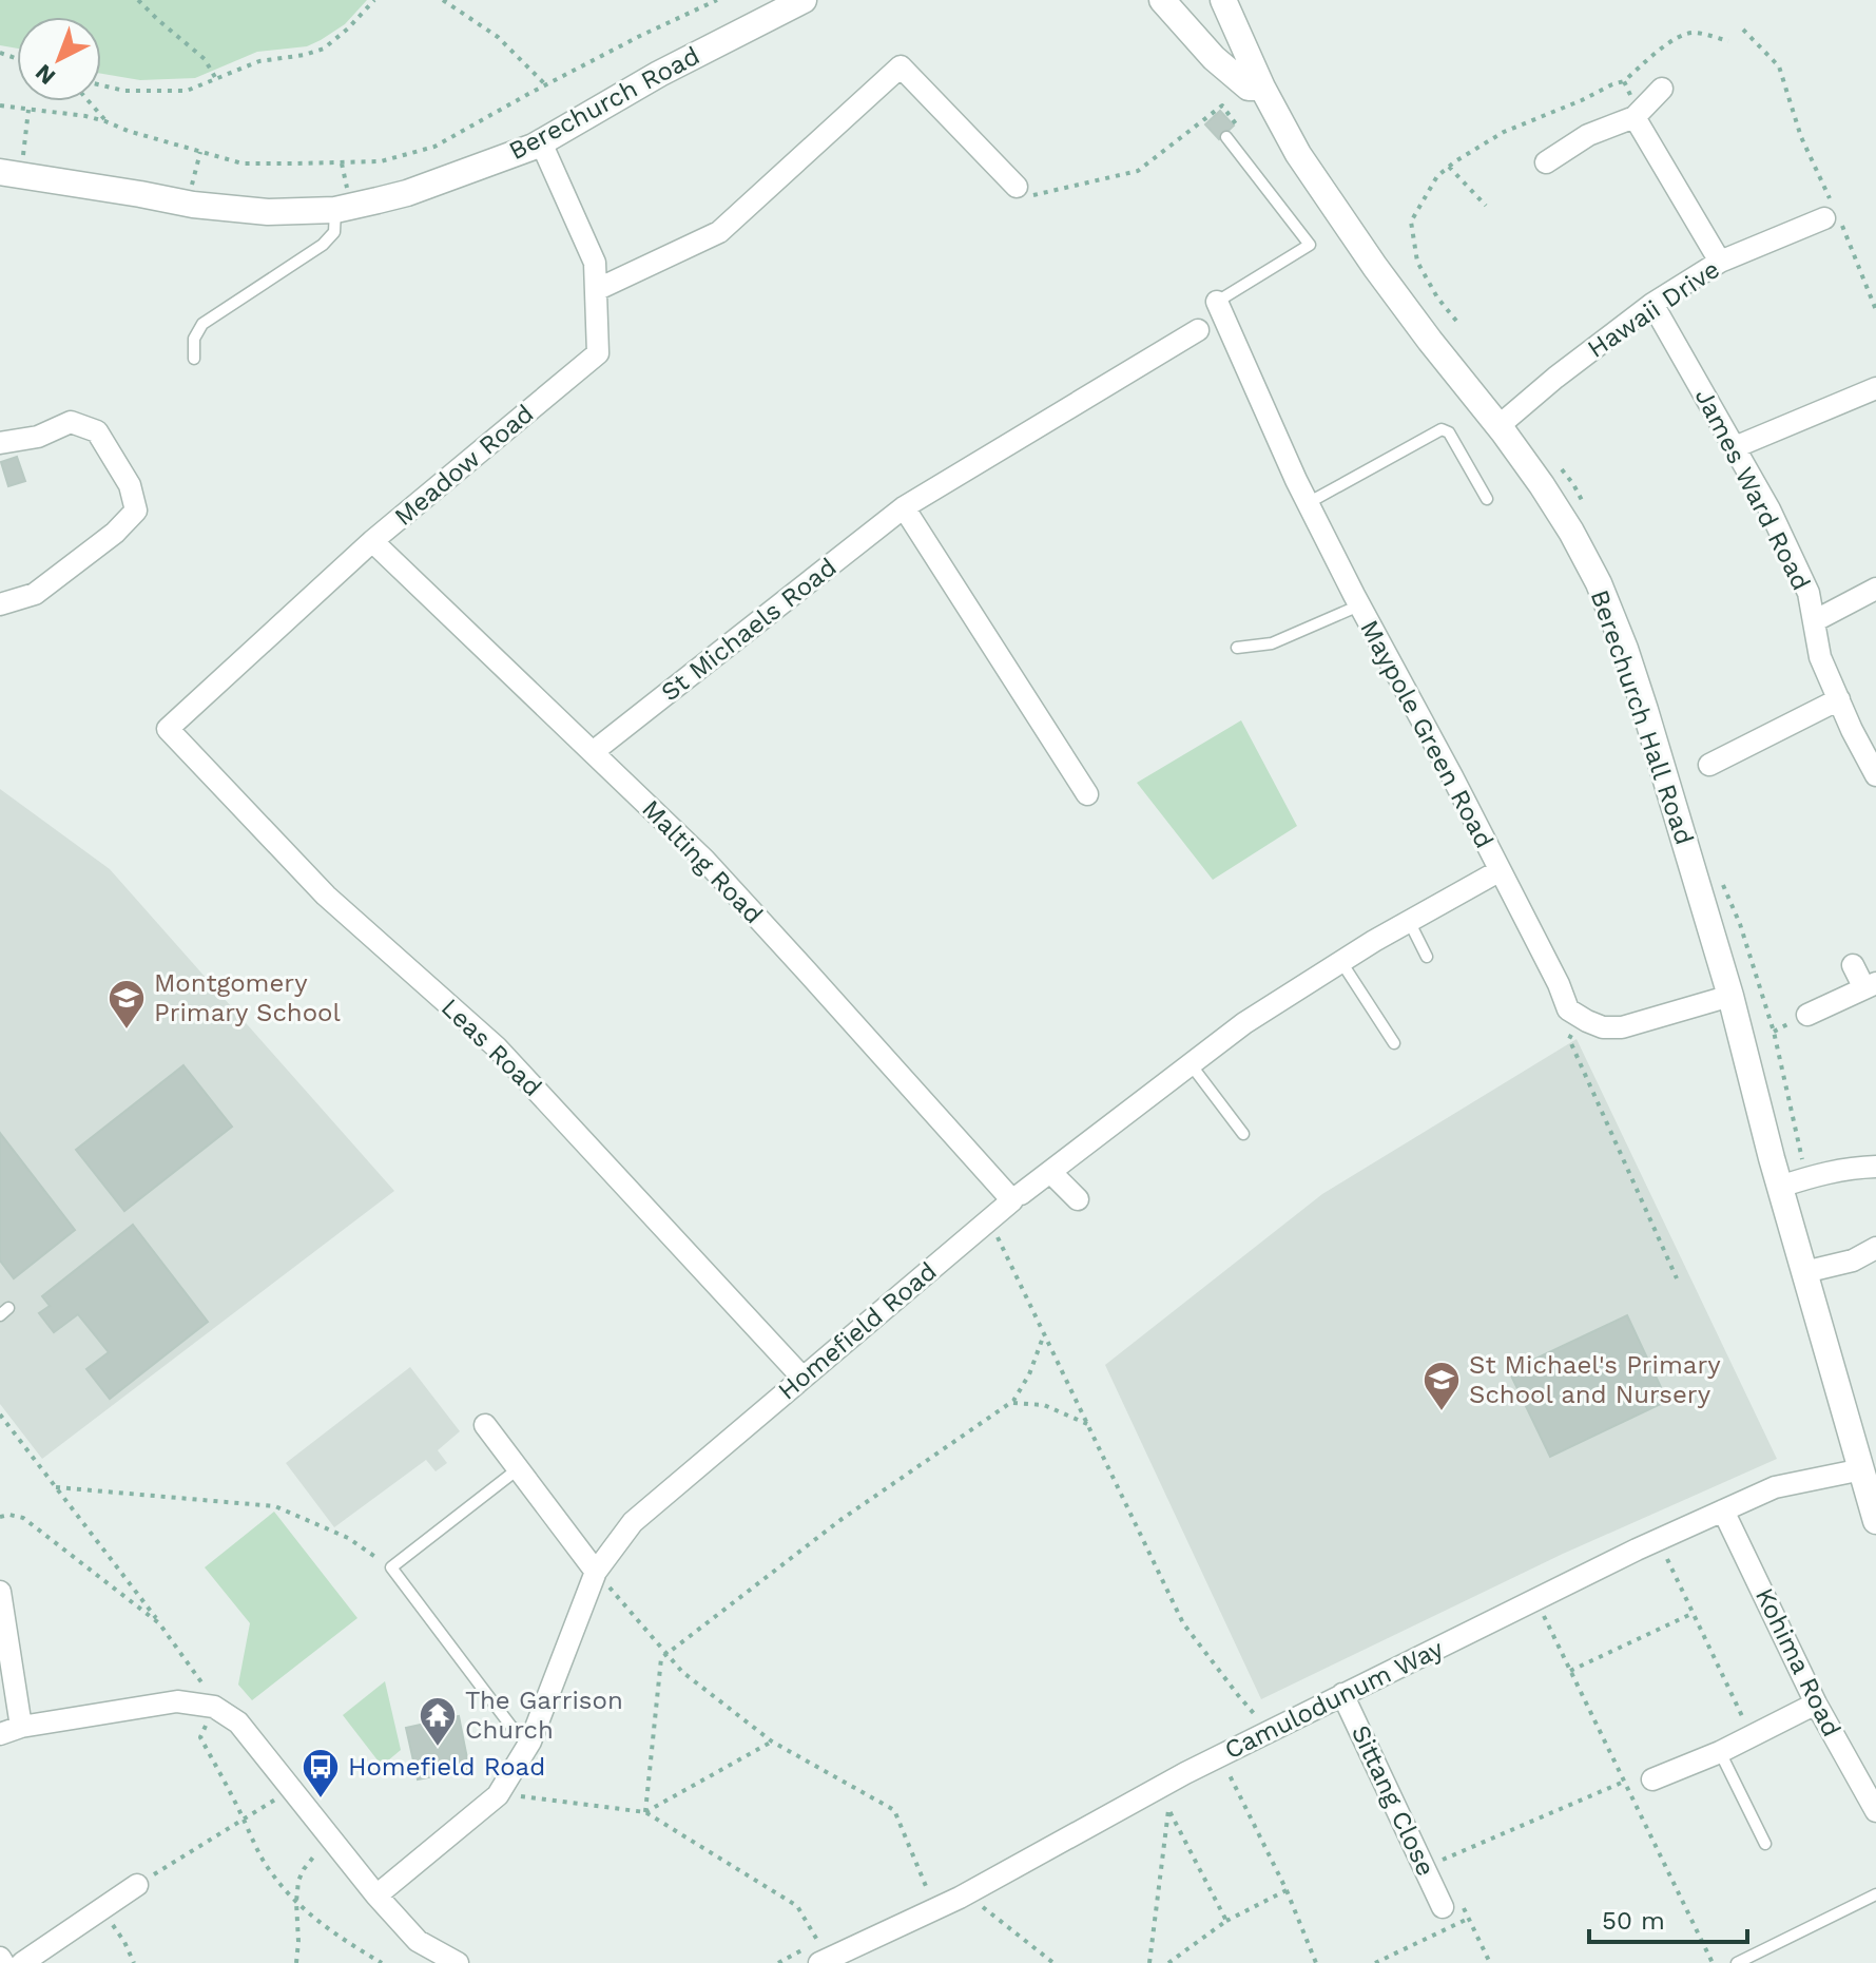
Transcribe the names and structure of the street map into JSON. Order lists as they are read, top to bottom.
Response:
{
  "streets": {
    "street": [
      "Berechurch Road",
      "Hawaii Drive",
      "Meadow Road",
      "James Ward Road",
      "St Michaels Road",
      "Berechurch Hall Road",
      "Maypole Green Road",
      "Malting Road",
      "Leas Road",
      "Homefield Road",
      "Kohima Road",
      "Camulodunum Way",
      "Sittang Close"
    ]
  },
  "crossings": [
    ["Berechurch Road", "Meadow Road"],
    ["Hawaii Drive", "James Ward Road"],
    ["Hawaii Drive", "Berechurch Hall Road"],
    ["Meadow Road", "Malting Road"],
    ["Meadow Road", "Leas Road"],
    ["St Michaels Road", "Malting Road"],
    ["Berechurch Hall Road", "Camulodunum Way"],
    ["Maypole Green Road", "Homefield Road"],
    ["Malting Road", "Homefield Road"],
    ["Leas Road", "Homefield Road"],
    ["Kohima Road", "Camulodunum Way"],
    ["Camulodunum Way", "Sittang Close"]
  ],
  "places": {
    "school or university": ["Montgomery Primary School", "St Michael's Primary School and Nursery"],
    "temple": ["The Garrison Church"],
    "bus stop": ["Homefield Road"]
  },
  "scale_bar": "50 m",
  "north": "bottom left"
}
